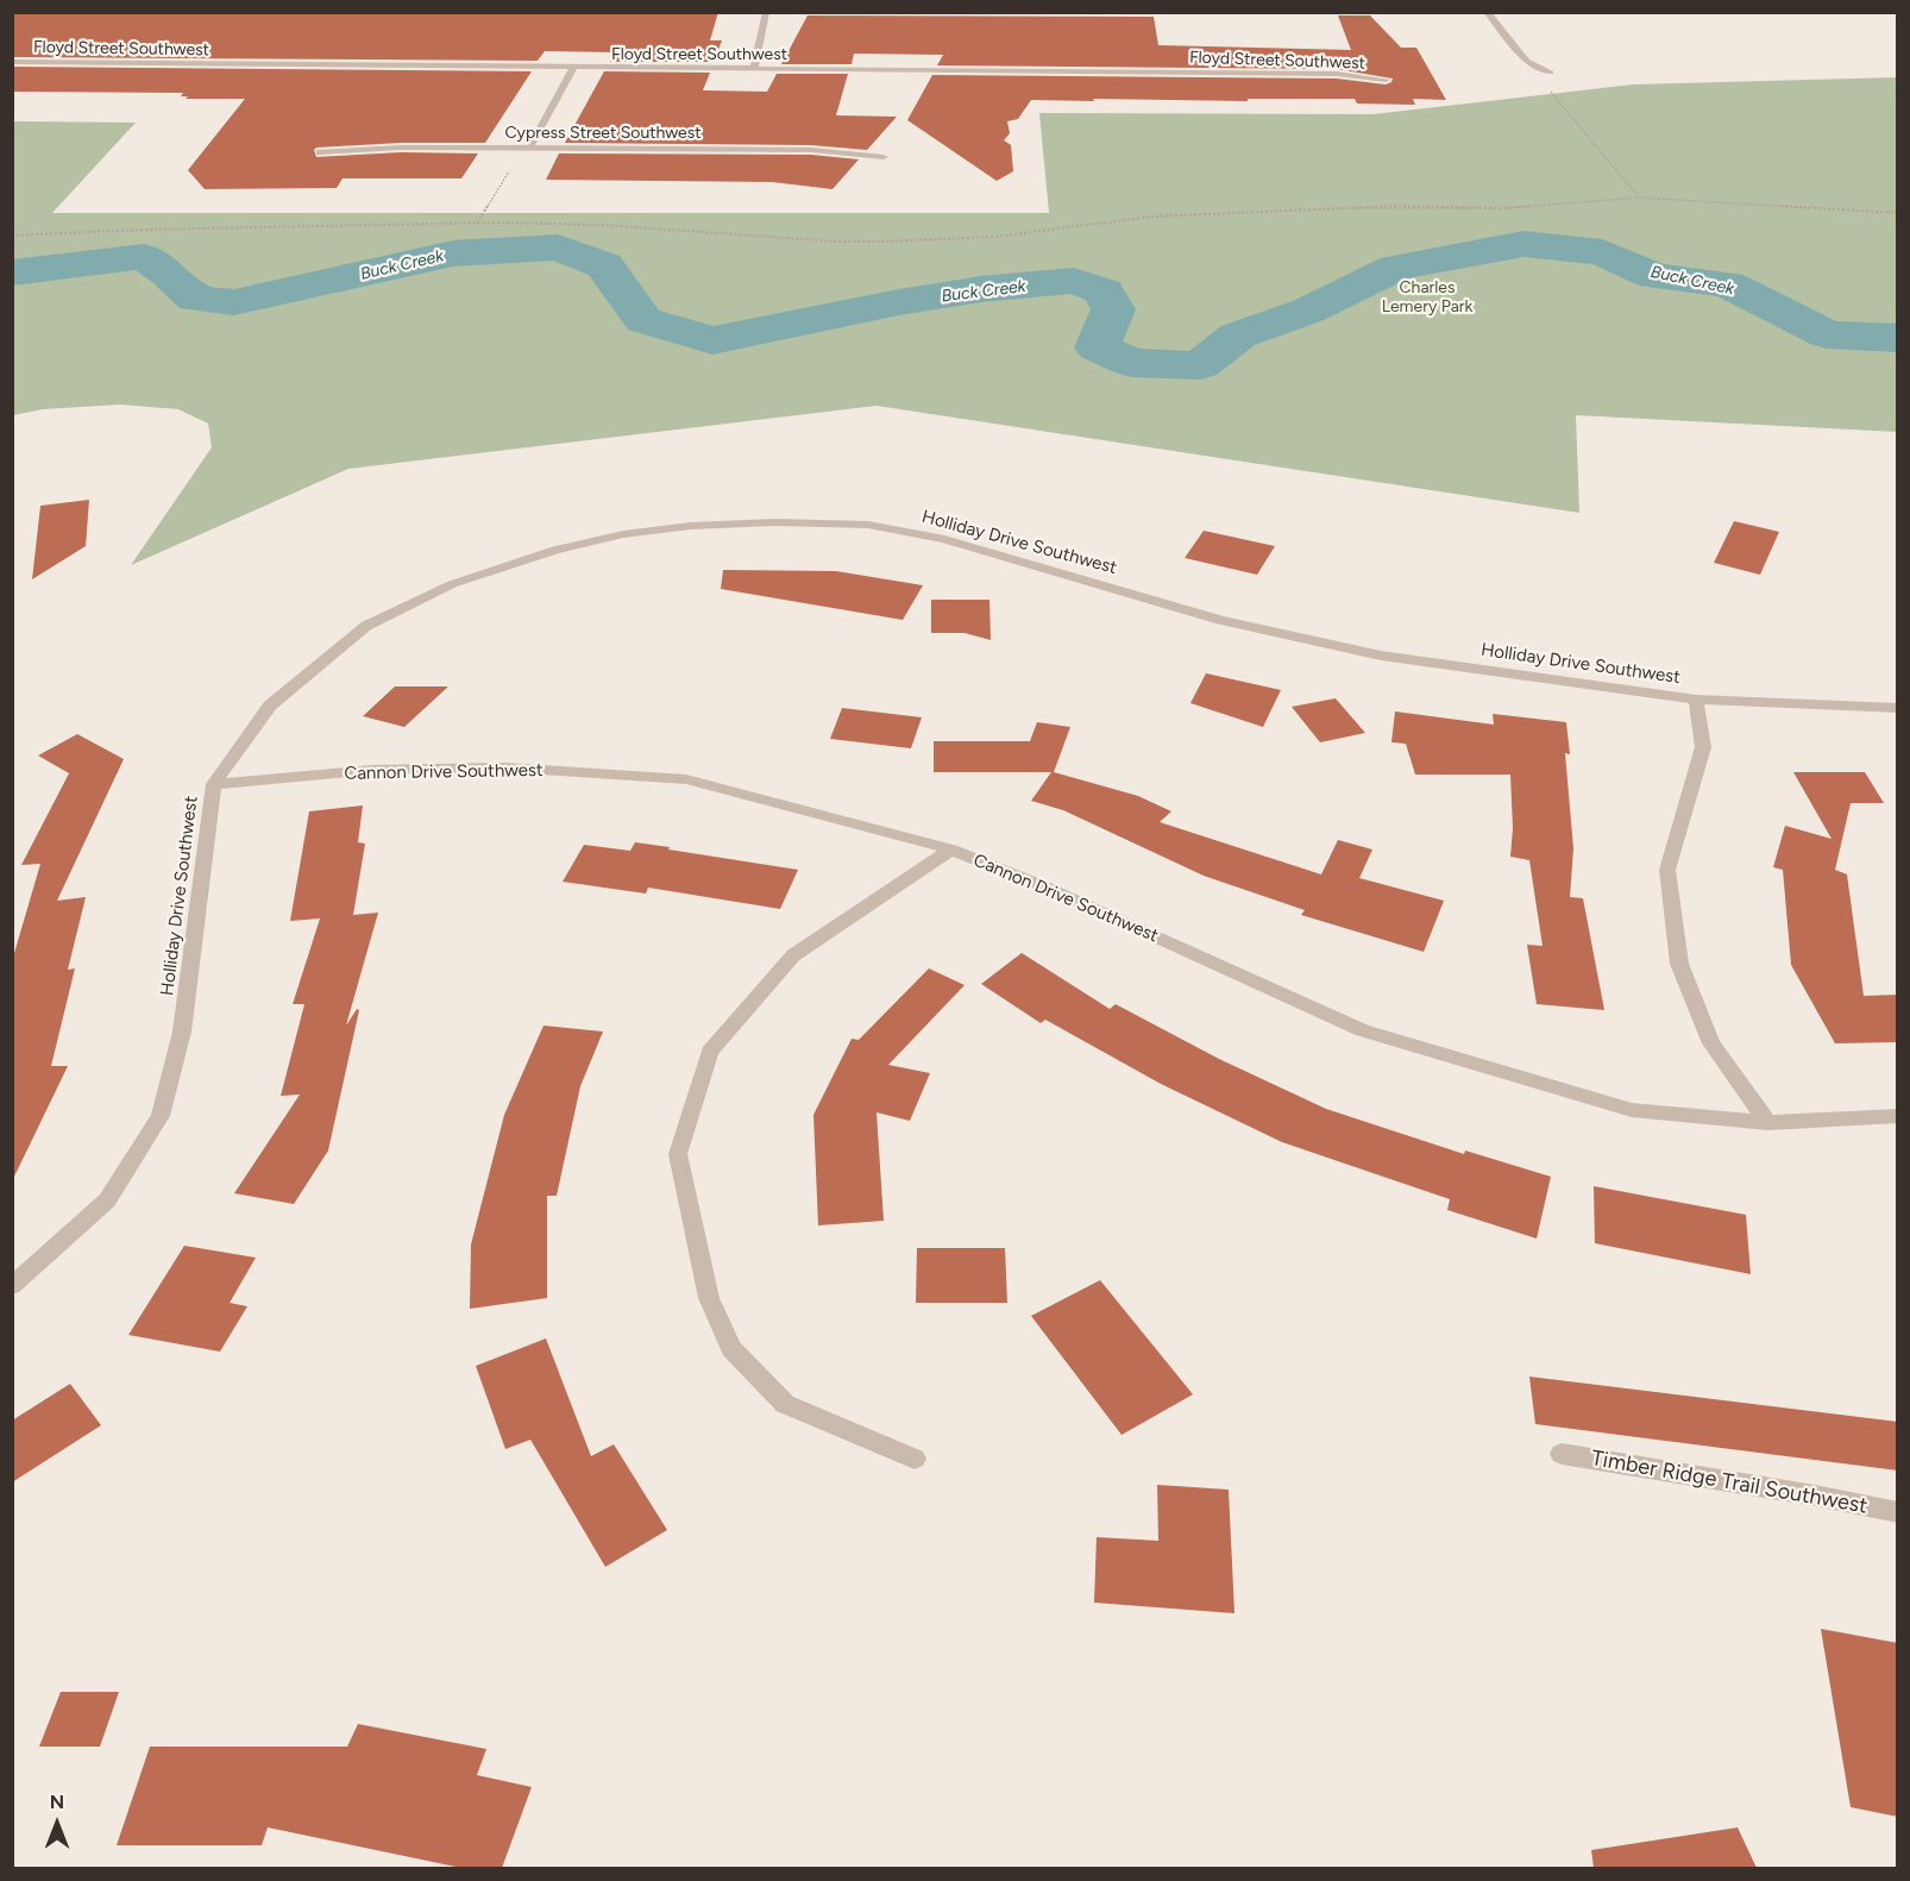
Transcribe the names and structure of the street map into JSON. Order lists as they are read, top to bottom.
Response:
{
  "streets": {
    "street": [
      "Floyd Street Southwest",
      "Cypress Street Southwest",
      "Holliday Drive Southwest",
      "Cannon Drive Southwest",
      "Timber Ridge Trail Southwest"
    ]
  },
  "crossings": [
    ["Holliday Drive Southwest", "Cannon Drive Southwest"]
  ],
  "water": ["Buck Creek"],
  "parks": ["Charles Lemery Park"],
  "north": "top"
}
